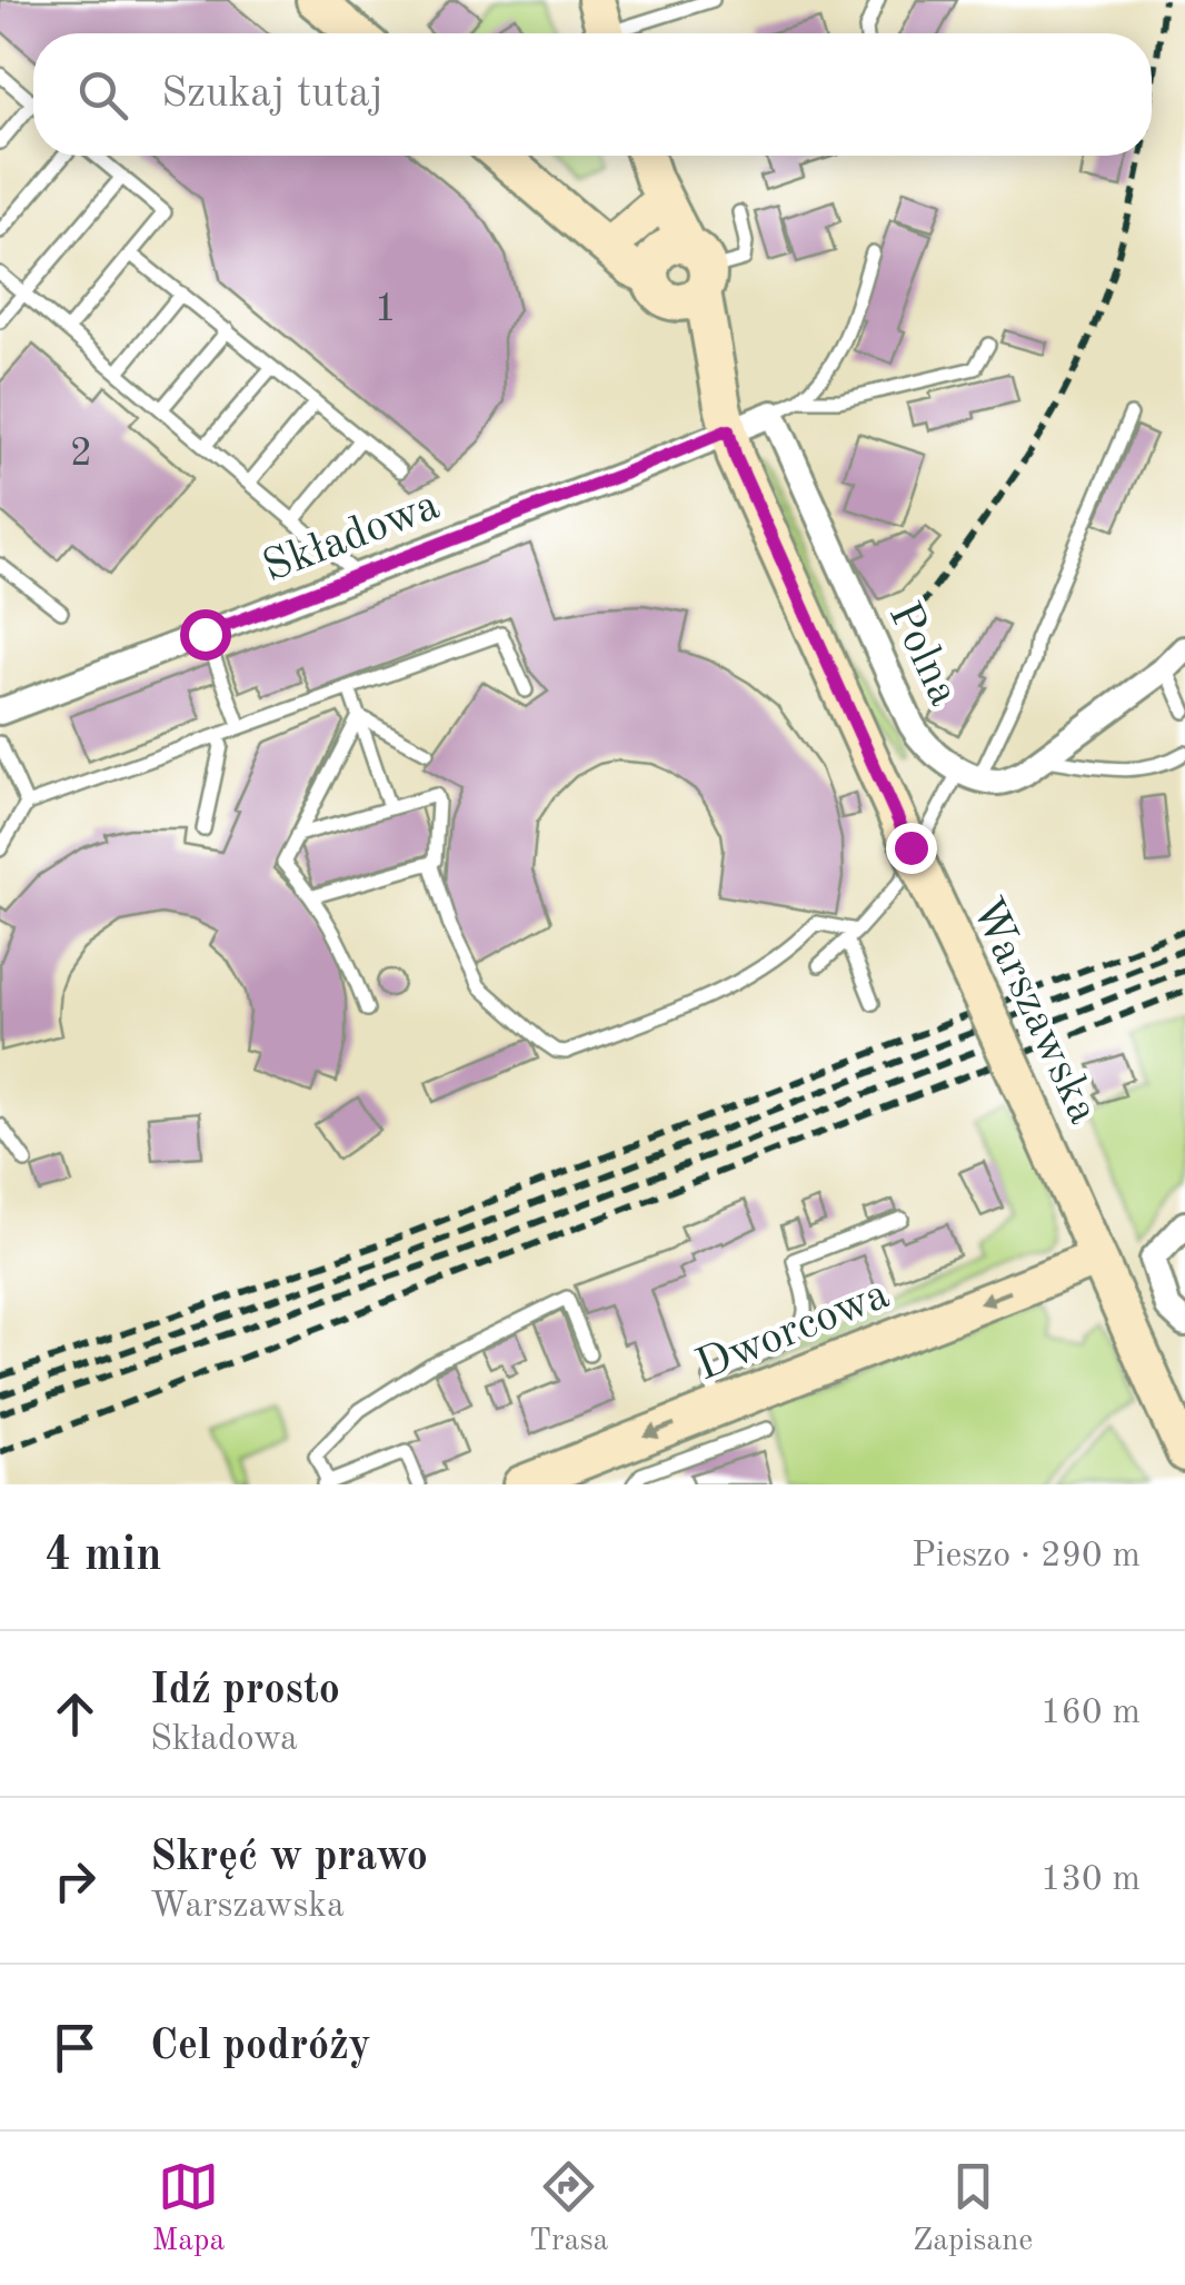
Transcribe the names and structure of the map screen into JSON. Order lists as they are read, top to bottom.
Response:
{
  "streets": {
    "street": [
      "Składowa",
      "Polna",
      "Warszawska",
      "Dworcowa"
    ]
  },
  "crossings": [
    ["Składowa", "Warszawska"],
    ["Warszawska", "Dworcowa"]
  ],
  "one_way": ["Dworcowa"],
  "house_numbers": ["1", "2"],
  "page": {
    "search": "Szukaj tutaj",
    "heading": ["4 min", "Pieszo · 290 m"],
    "list": [
      ["Idź prosto", "Składowa", "160 m"],
      ["Skręć w prawo", "Warszawska", "130 m"],
      "Cel podróży"
    ],
    "nav": ["Mapa", "Trasa", "Zapisane"]
  }
}
